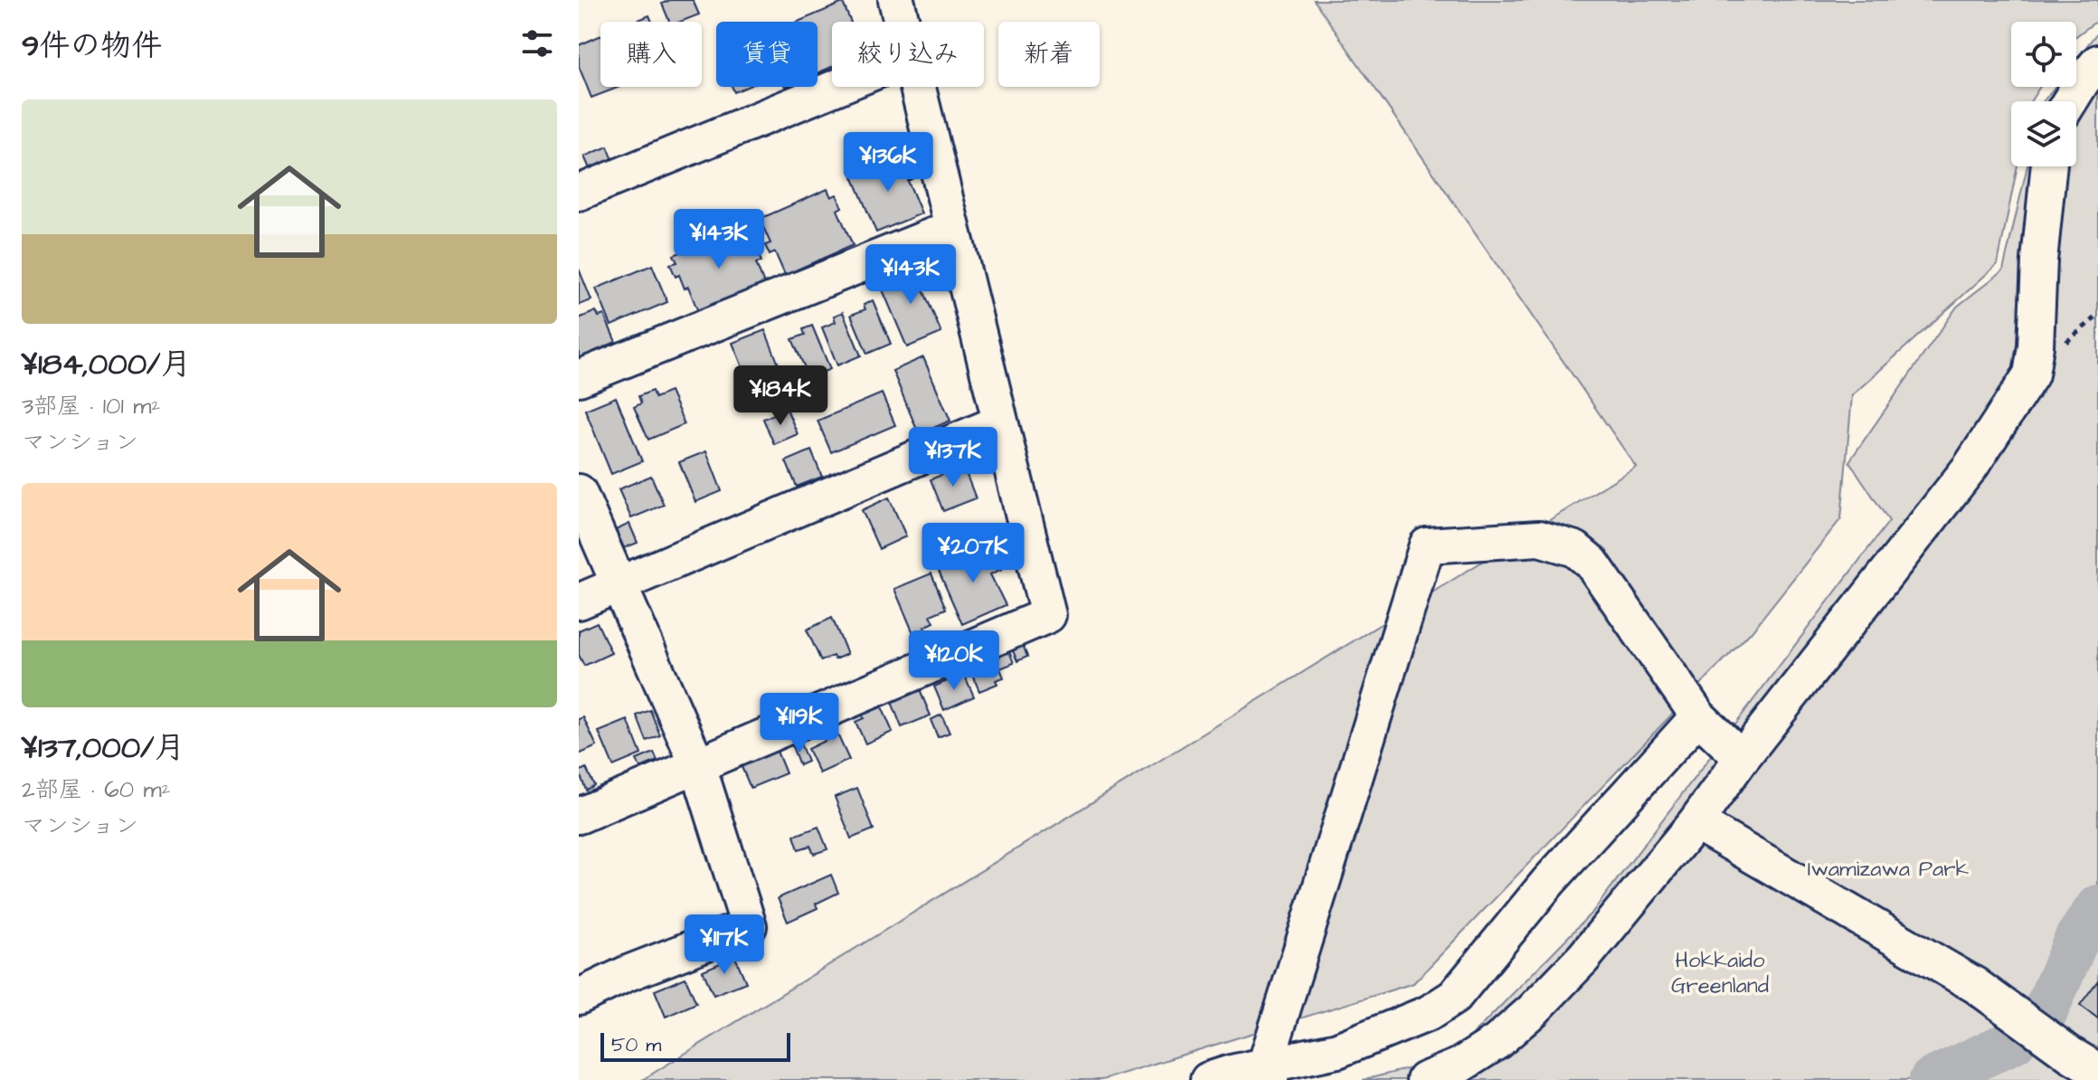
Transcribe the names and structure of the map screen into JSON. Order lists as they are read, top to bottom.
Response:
{
  "parks": ["Iwamizawa Park", "Hokkaido Greenland"],
  "scale_bar": "50 m",
  "page": {
    "heading": "9件の物件",
    "chip": [
      "購入",
      "賃貸",
      "絞り込み",
      "新着"
    ],
    "list": [
      {
        "name": "¥184,000/月",
        "note": "3部屋 · 101 m² · マンション"
      },
      {
        "name": "¥137,000/月",
        "note": "2部屋 · 60 m² · マンション"
      }
    ],
    "price": [
      "¥136K",
      "¥143K",
      "¥143K",
      "¥184K",
      "¥137K",
      "¥207K",
      "¥120K",
      "¥119K",
      "¥117K"
    ],
    "scale": "50 m"
  }
}
